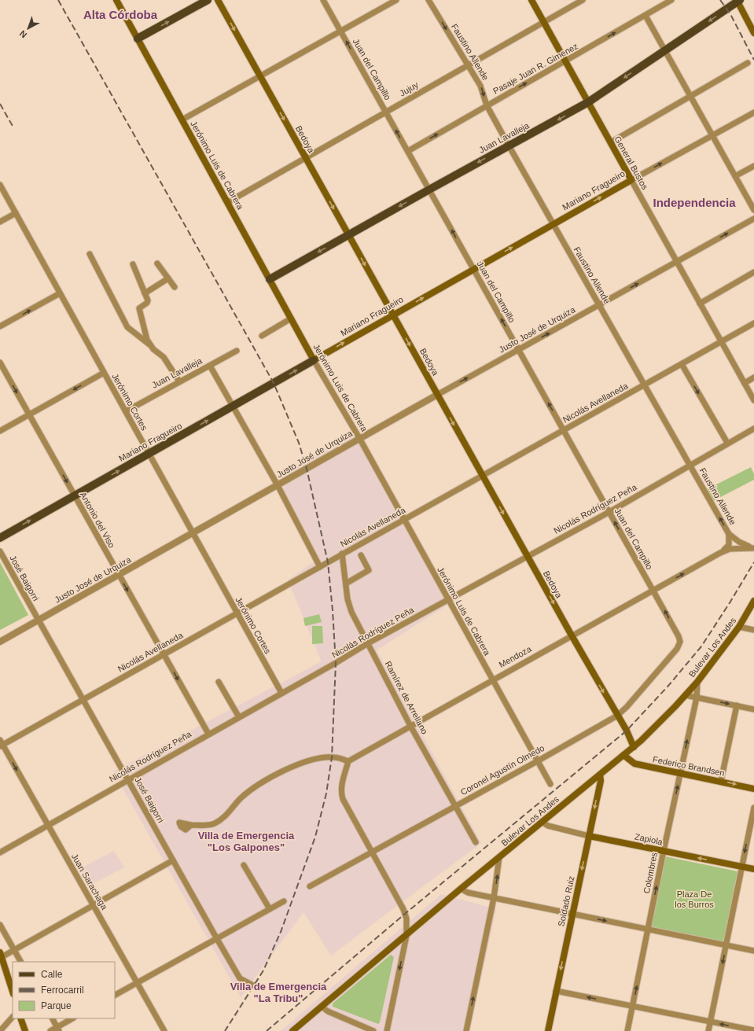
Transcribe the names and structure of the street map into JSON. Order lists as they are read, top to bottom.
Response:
{
  "streets": {
    "main road": [
      "Juan Lavalleja",
      "Bedoya",
      "General Bustos",
      "Jerónimo Luis de Cabrera",
      "Mariano Fragueiro",
      "Bulevar Los Andes",
      "Federico Brandsen",
      "Zapiola",
      "Soldado Ruiz"
    ],
    "street": [
      "Faustino Allende",
      "Pasaje Juan R. Gimenez",
      "Juan del Campillo",
      "Jujuy",
      "Justo José de Urquiza",
      "Jerónimo Cortes",
      "Nicolás Avellaneda",
      "Nicolás Rodríguez Peña",
      "Antonio del Viso",
      "José Baigorri",
      "Mendoza",
      "Ramírez de Arrellano",
      "Coronel Agustín Olmedo",
      "Colombres",
      "Juan Sarachaga"
    ]
  },
  "crossings": [
    ["Faustino Allende", "Pasaje Juan R. Gimenez"],
    ["Faustino Allende", "Jujuy"],
    ["Faustino Allende", "Juan Lavalleja"],
    ["Faustino Allende", "Mariano Fragueiro"],
    ["Faustino Allende", "Justo José de Urquiza"],
    ["Faustino Allende", "Nicolás Avellaneda"],
    ["Faustino Allende", "Nicolás Rodríguez Peña"],
    ["Faustino Allende", "Mendoza"],
    ["Pasaje Juan R. Gimenez", "Juan del Campillo"],
    ["Pasaje Juan R. Gimenez", "General Bustos"],
    ["Juan del Campillo", "Jujuy"],
    ["Juan del Campillo", "Juan Lavalleja"],
    ["Juan del Campillo", "Mariano Fragueiro"],
    ["Juan del Campillo", "Justo José de Urquiza"],
    ["Juan del Campillo", "Nicolás Avellaneda"],
    ["Juan del Campillo", "Nicolás Rodríguez Peña"],
    ["Juan del Campillo", "Mendoza"],
    ["Juan del Campillo", "Coronel Agustín Olmedo"],
    ["Jujuy", "Bedoya"],
    ["Jujuy", "General Bustos"],
    ["Jujuy", "Jerónimo Luis de Cabrera"],
    ["Juan Lavalleja", "Bedoya"],
    ["Juan Lavalleja", "General Bustos"],
    ["Juan Lavalleja", "Jerónimo Luis de Cabrera"],
    ["Juan Lavalleja", "Jerónimo Cortes"],
    ["Bedoya", "Mariano Fragueiro"],
    ["Bedoya", "Justo José de Urquiza"],
    ["Bedoya", "Nicolás Avellaneda"],
    ["Bedoya", "Nicolás Rodríguez Peña"],
    ["Bedoya", "Bulevar Los Andes"],
    ["Bedoya", "Mendoza"],
    ["Bedoya", "Coronel Agustín Olmedo"],
    ["General Bustos", "Mariano Fragueiro"],
    ["General Bustos", "Justo José de Urquiza"],
    ["General Bustos", "Nicolás Avellaneda"],
    ["Jerónimo Luis de Cabrera", "Mariano Fragueiro"],
    ["Jerónimo Luis de Cabrera", "Justo José de Urquiza"],
    ["Jerónimo Luis de Cabrera", "Nicolás Avellaneda"],
    ["Jerónimo Luis de Cabrera", "Nicolás Rodríguez Peña"],
    ["Jerónimo Luis de Cabrera", "Mendoza"],
    ["Jerónimo Luis de Cabrera", "Coronel Agustín Olmedo"],
    ["Mariano Fragueiro", "Jerónimo Cortes"],
    ["Mariano Fragueiro", "Antonio del Viso"],
    ["Justo José de Urquiza", "Jerónimo Cortes"],
    ["Justo José de Urquiza", "Antonio del Viso"],
    ["Justo José de Urquiza", "José Baigorri"],
    ["Jerónimo Cortes", "Nicolás Avellaneda"],
    ["Jerónimo Cortes", "Nicolás Rodríguez Peña"],
    ["Nicolás Avellaneda", "Antonio del Viso"],
    ["Nicolás Avellaneda", "José Baigorri"],
    ["Nicolás Avellaneda", "Ramírez de Arrellano"],
    ["Nicolás Avellaneda", "Juan Sarachaga"],
    ["Nicolás Rodríguez Peña", "Antonio del Viso"],
    ["Nicolás Rodríguez Peña", "José Baigorri"],
    ["Nicolás Rodríguez Peña", "Ramírez de Arrellano"],
    ["Nicolás Rodríguez Peña", "Juan Sarachaga"],
    ["Bulevar Los Andes", "Federico Brandsen"],
    ["Bulevar Los Andes", "Zapiola"],
    ["Bulevar Los Andes", "Colombres"],
    ["Bulevar Los Andes", "Soldado Ruiz"],
    ["Mendoza", "Ramírez de Arrellano"],
    ["Ramírez de Arrellano", "Coronel Agustín Olmedo"],
    ["Federico Brandsen", "Colombres"],
    ["Zapiola", "Colombres"],
    ["Zapiola", "Soldado Ruiz"]
  ],
  "one_way": [
    "Pasaje Juan R. Gimenez",
    "Juan del Campillo",
    "Juan Lavalleja",
    "Bedoya",
    "Mariano Fragueiro",
    "Justo José de Urquiza",
    "Antonio del Viso",
    "Zapiola",
    "Colombres",
    "Soldado Ruiz"
  ],
  "districts": [
    "Alta Córdoba",
    "Independencia",
    "Villa de Emergencia \"Los Galpones\"",
    "Villa de Emergencia \"La Tribu\""
  ],
  "parks": ["Plaza De los Burros"],
  "legend": ["Calle", "Ferrocarril", "Parque"],
  "north": "bottom left"
}
